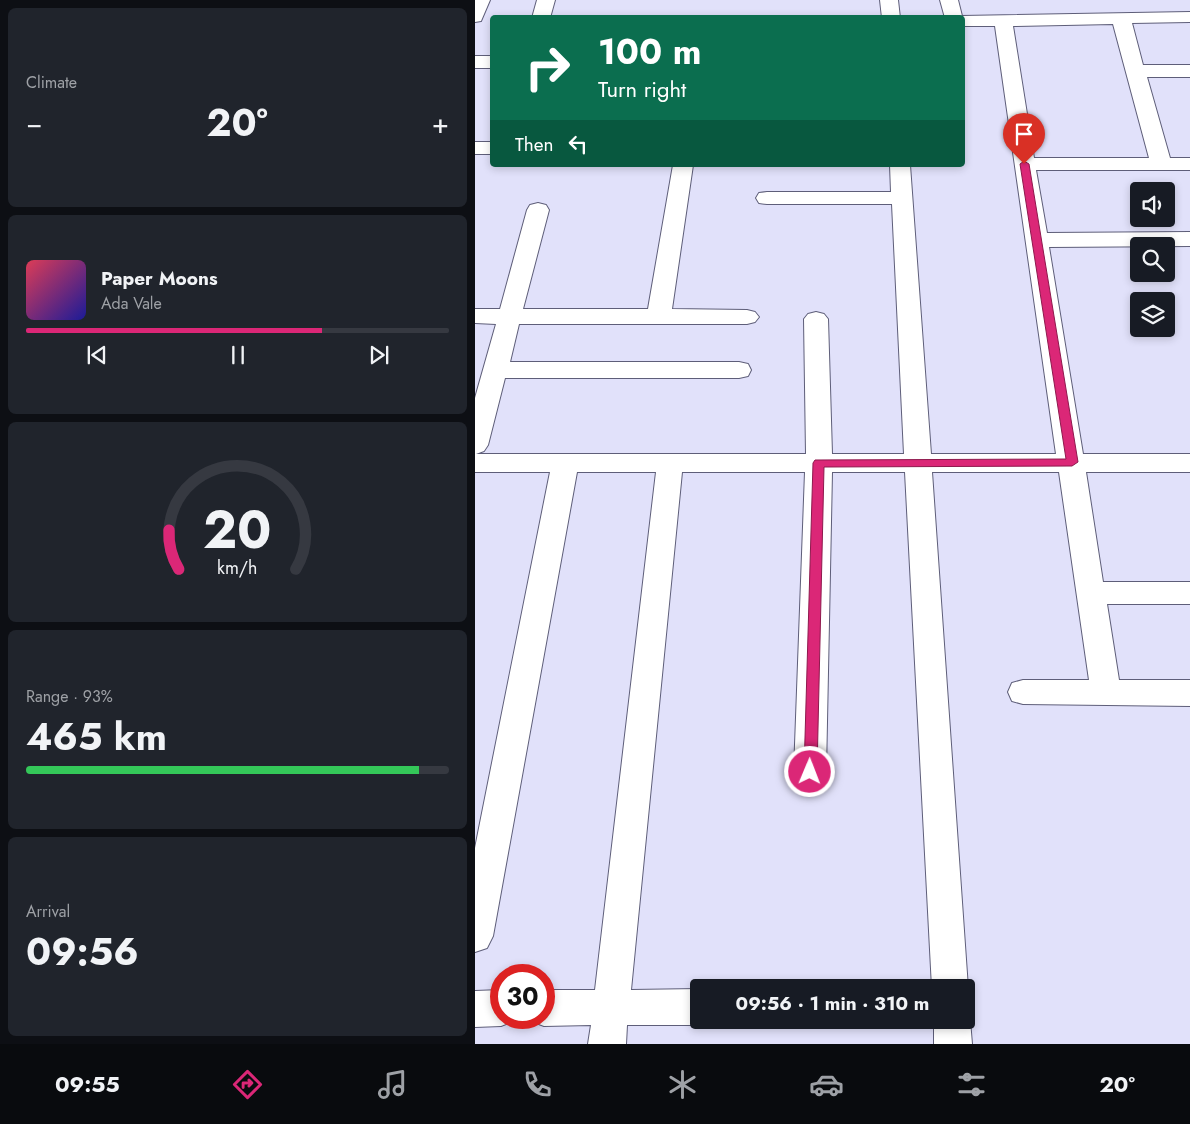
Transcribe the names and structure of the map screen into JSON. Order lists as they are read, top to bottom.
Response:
{
  "page": {
    "tile": [
      "Climate",
      ["Range · 93%", "465 km"],
      ["Arrival", "09:56"]
    ],
    "turn": ["100 m", "Turn right"],
    "heat": ["−", "20°", "+"],
    "then": "Then",
    "song": ["Paper Moons", "Ada Vale"],
    "limit": "30",
    "trip": "09:56 · 1 min · 310 m",
    "tabs": ["09:55", "20°"],
    "gauge": ["20", "km/h"]
  }
}
